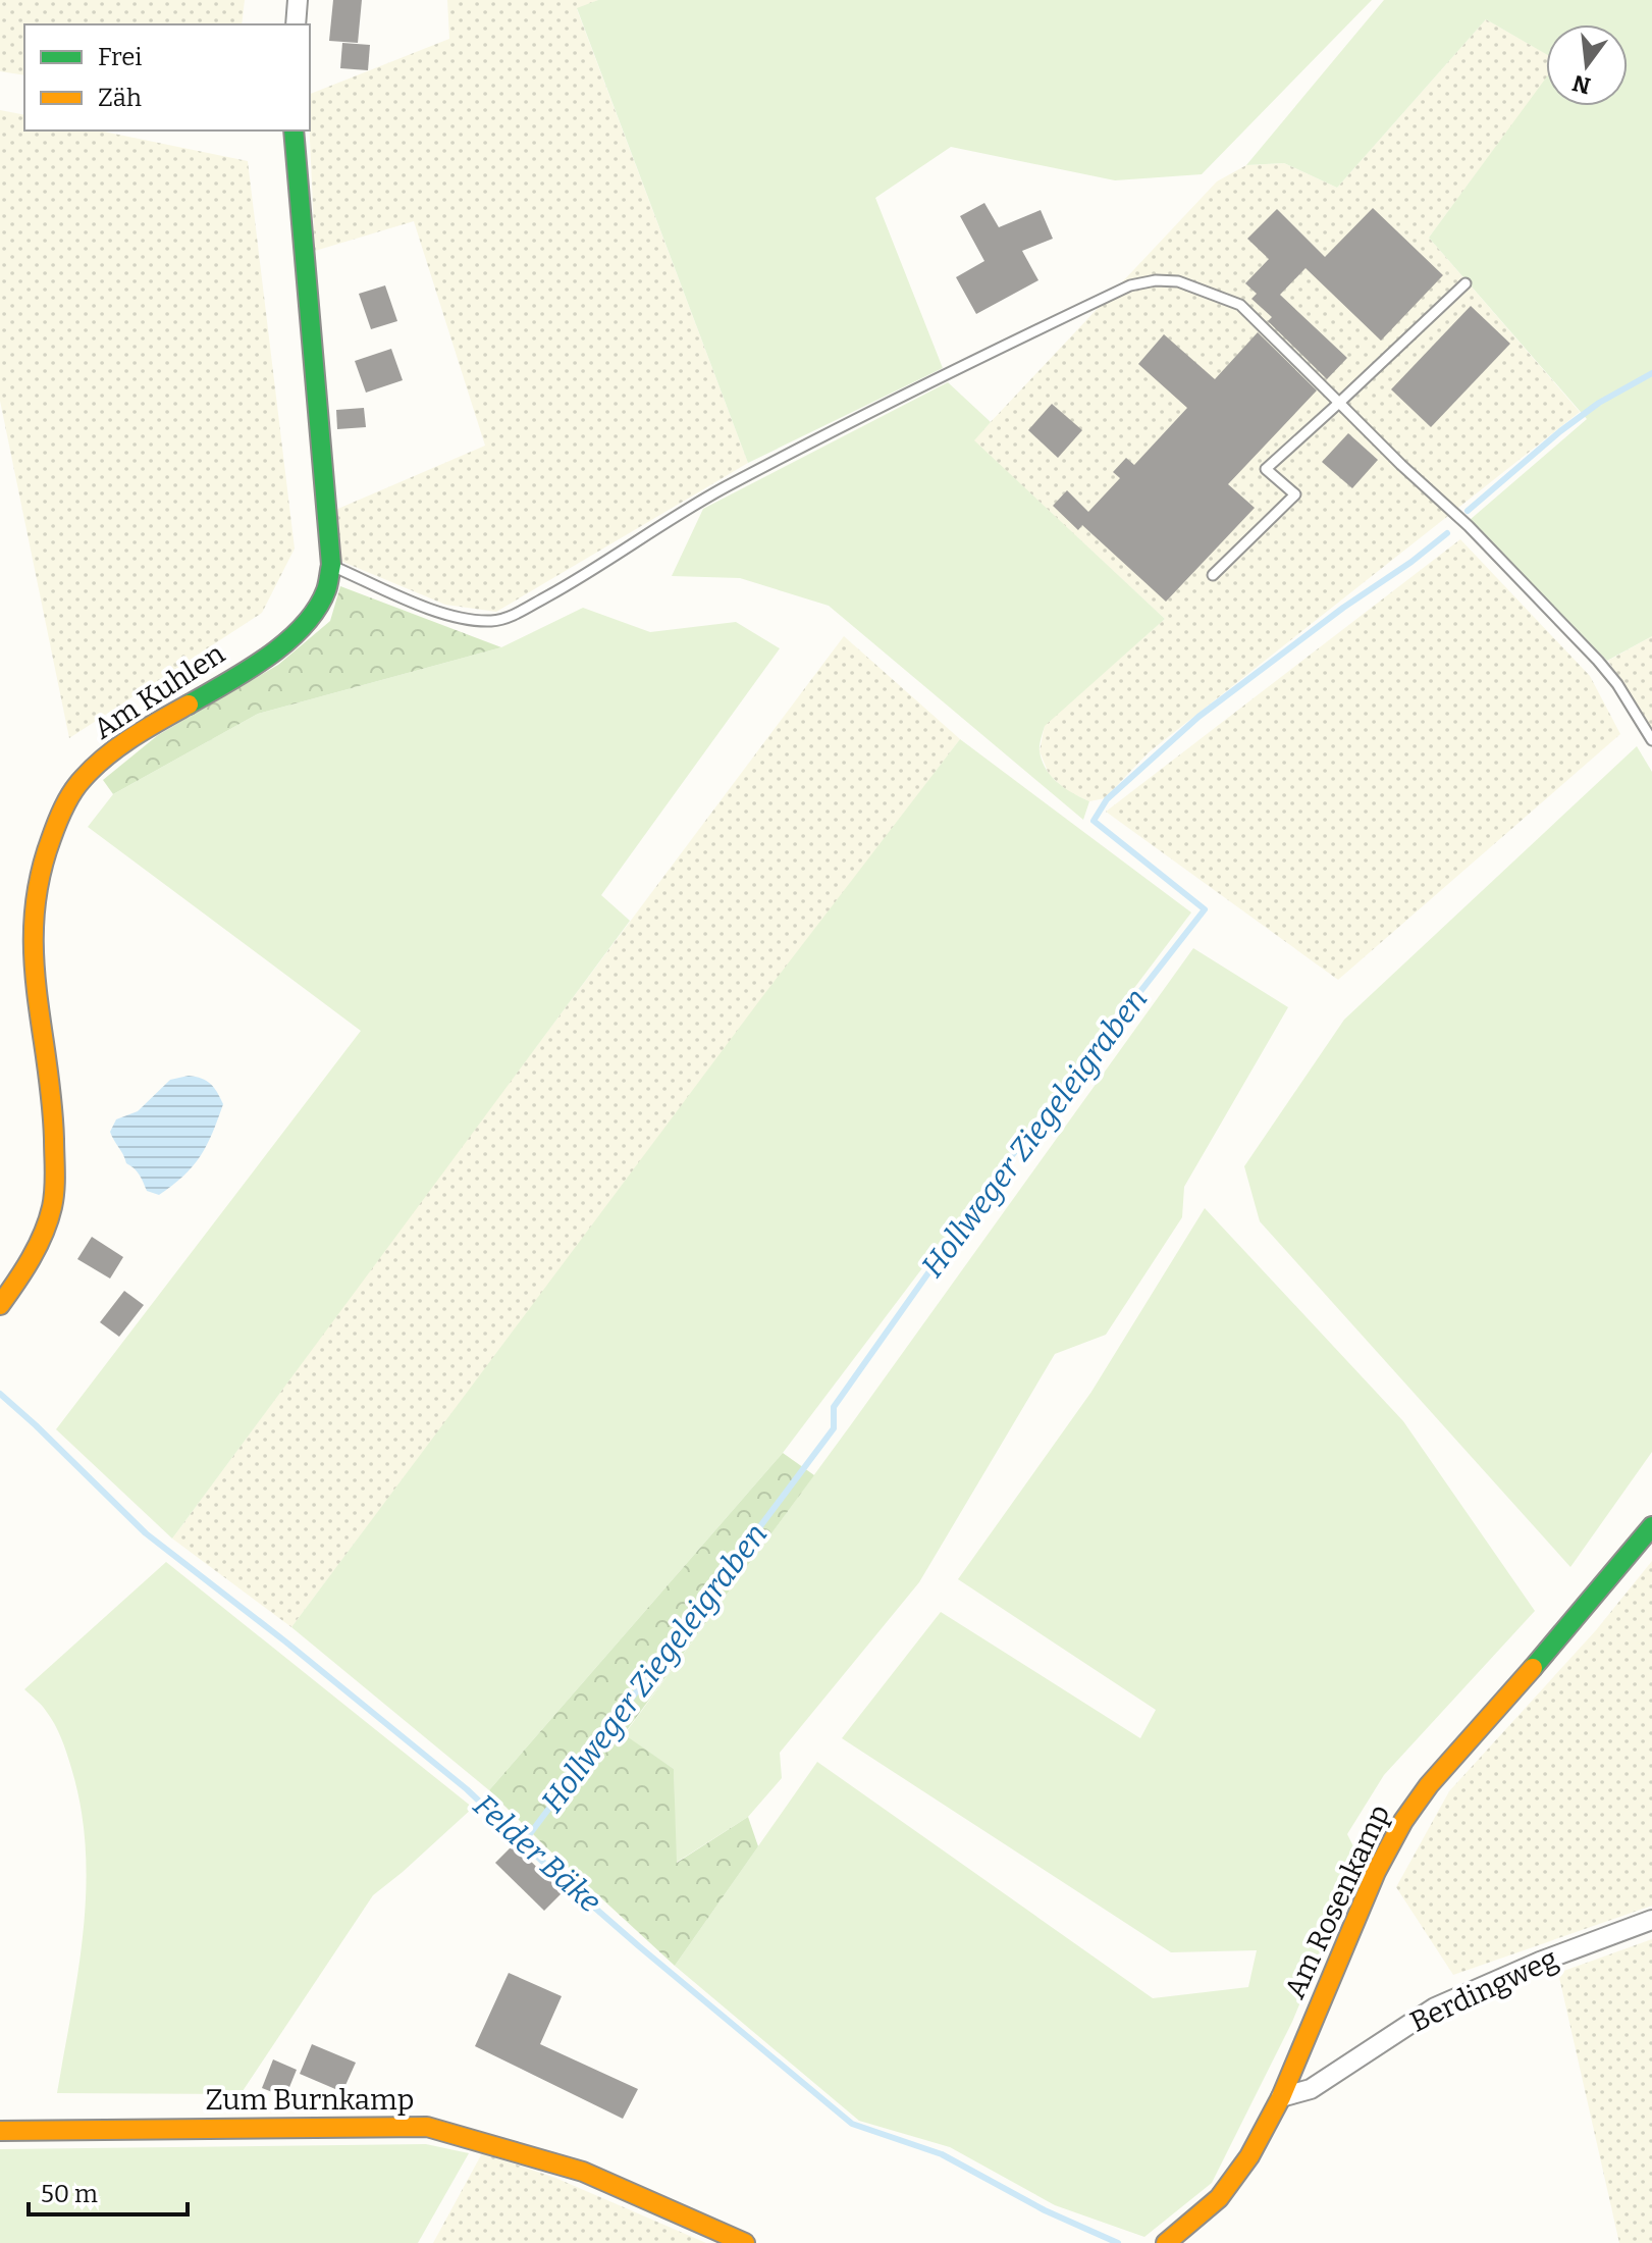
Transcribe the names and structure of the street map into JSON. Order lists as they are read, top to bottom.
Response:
{
  "streets": {
    "street": [
      "Am Kuhlen",
      "Am Rosenkamp",
      "Berdingweg",
      "Zum Burnkamp"
    ]
  },
  "crossings": [
    ["Am Rosenkamp", "Berdingweg"]
  ],
  "water": ["Hollweger Ziegeleigraben", "Felder Bäke"],
  "legend": ["Frei", "Zäh"],
  "scale_bar": "50 m",
  "north": "bottom"
}
